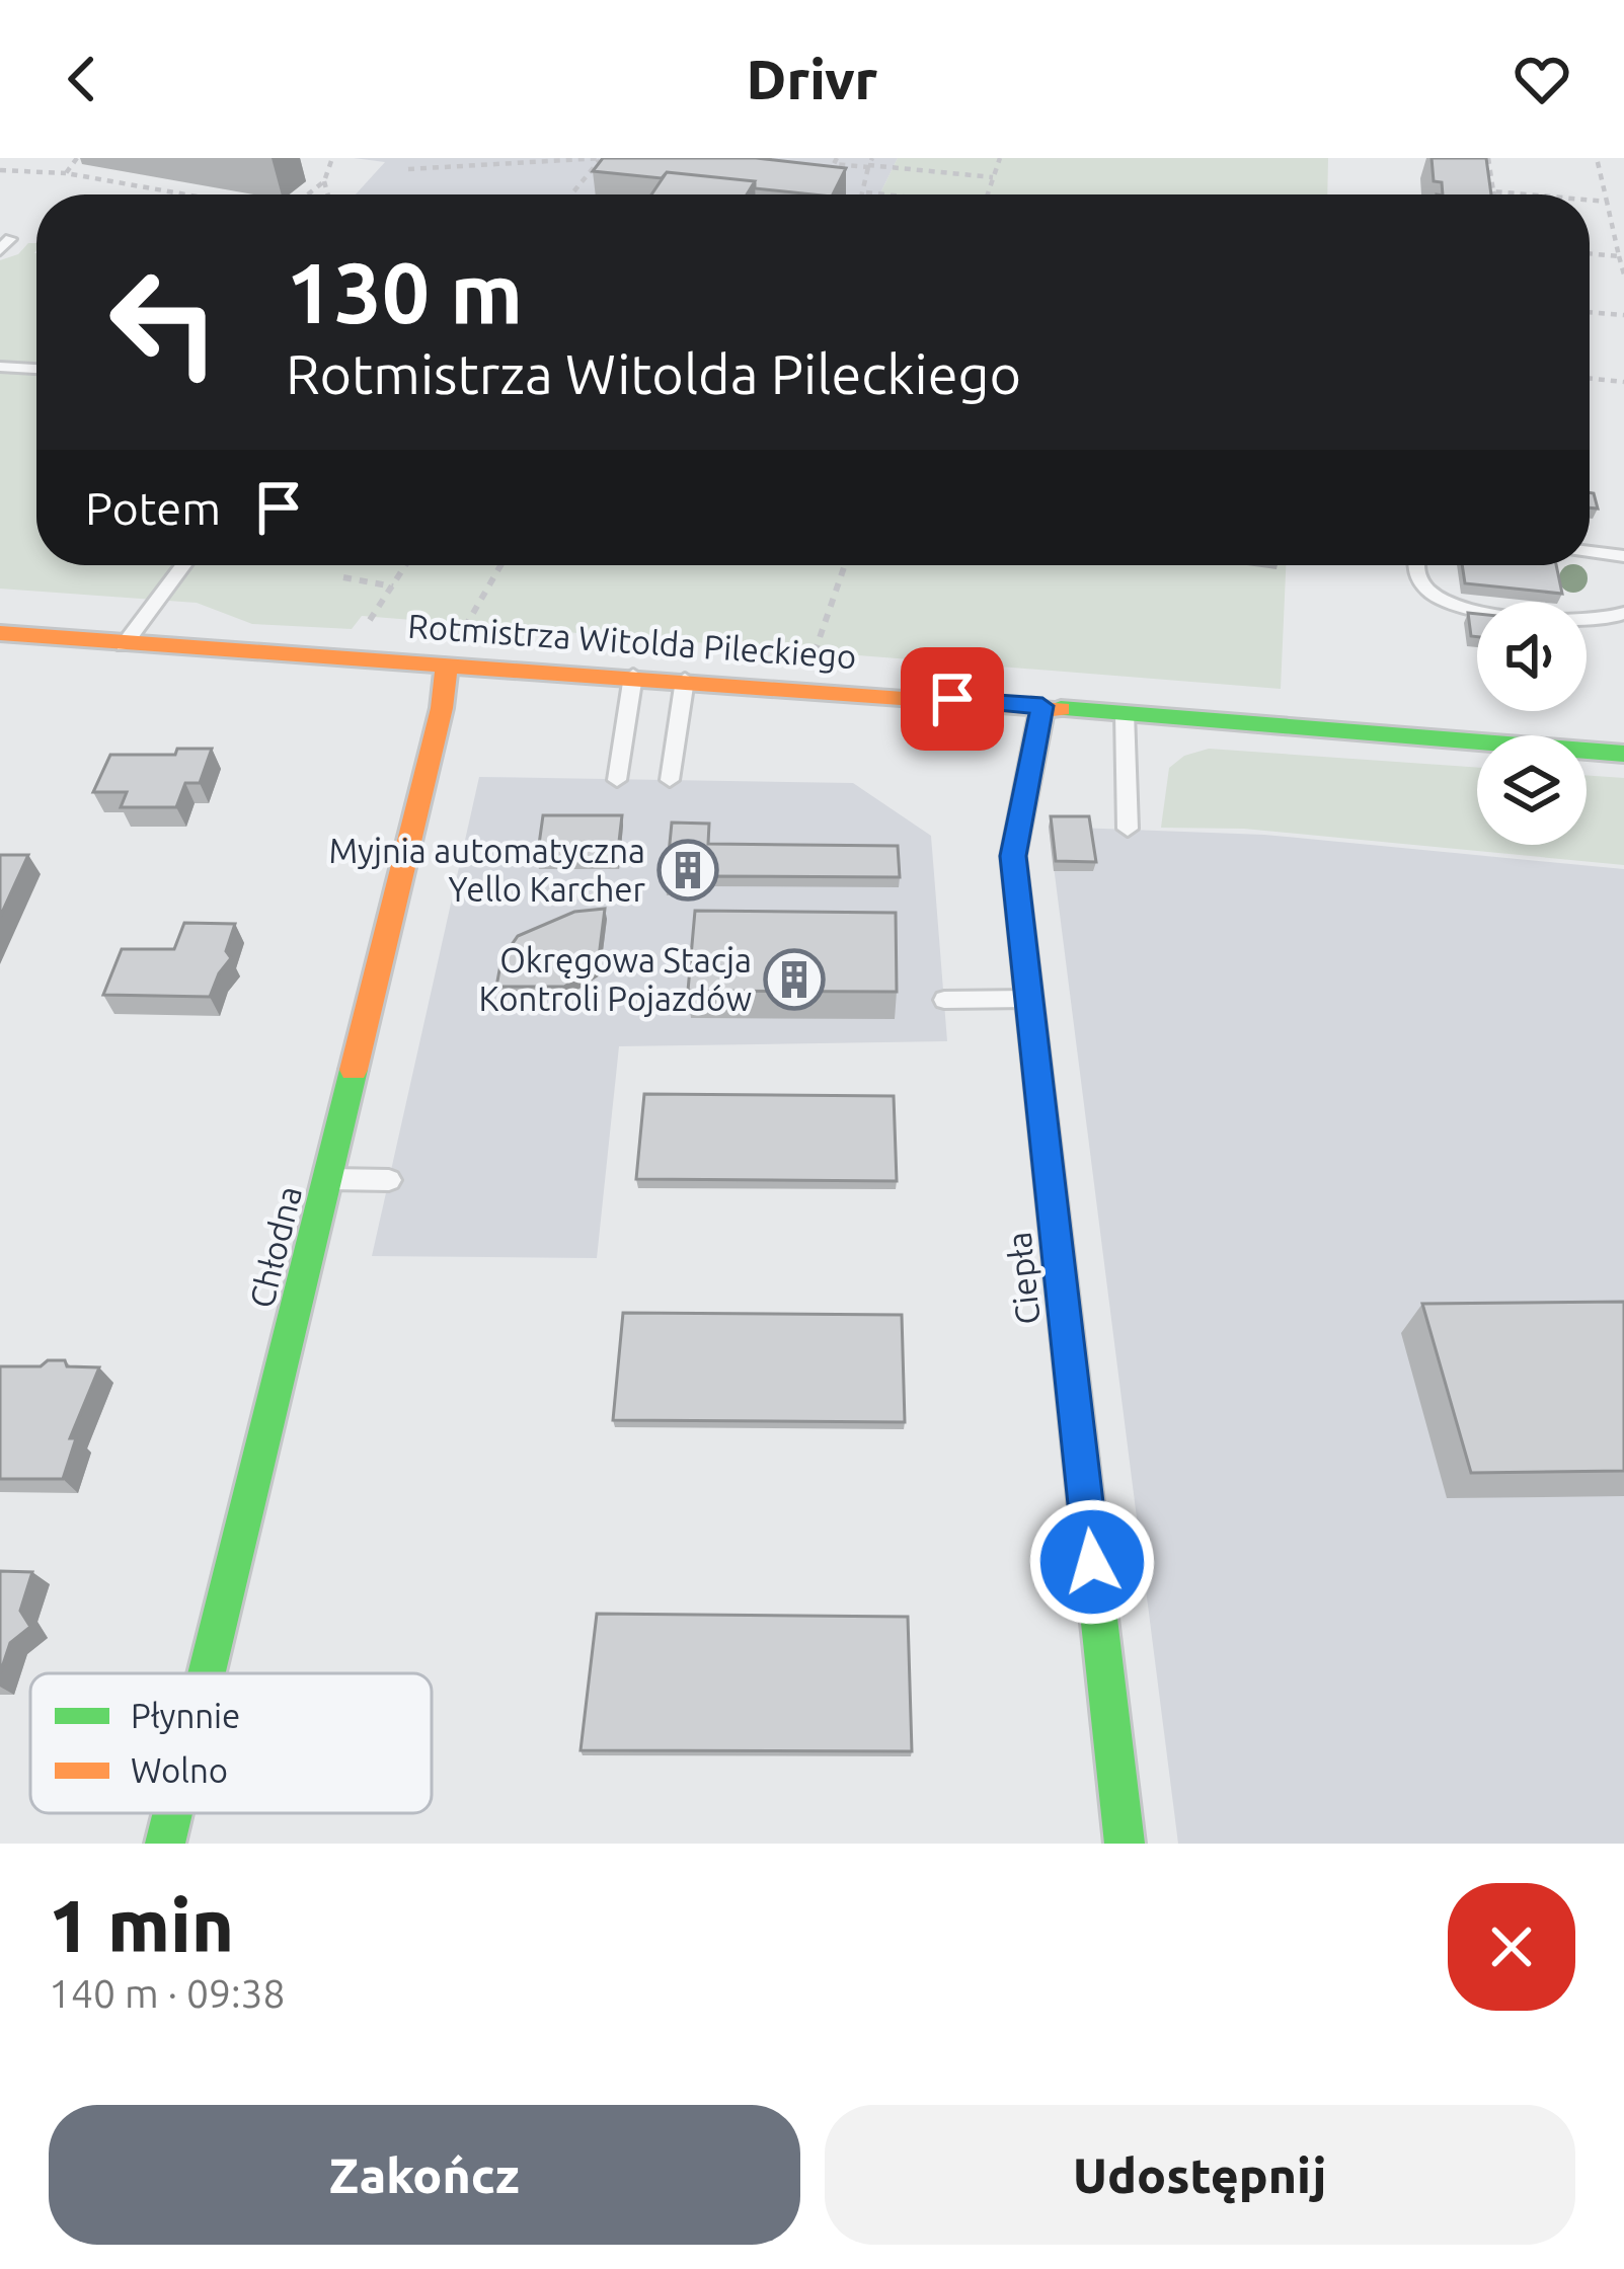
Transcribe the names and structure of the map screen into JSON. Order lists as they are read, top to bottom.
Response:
{
  "streets": {
    "street": ["Rotmistrza Witolda Pileckiego", "Chłodna", "Ciepła"]
  },
  "crossings": [
    ["Rotmistrza Witolda Pileckiego", "Chłodna"],
    ["Rotmistrza Witolda Pileckiego", "Ciepła"]
  ],
  "places": {
    "building": ["Myjnia automatyczna Yello Karcher", "Okręgowa Stacja Kontroli Pojazdów"]
  },
  "legend": ["Płynnie", "Wolno"],
  "page": {
    "header": "Drivr",
    "turn": ["130 m", "Rotmistrza Witolda Pileckiego"],
    "then": "Potem",
    "heading": ["1 min", "140 m · 09:38"],
    "buttons": ["Zakończ", "Udostępnij"]
  }
}
